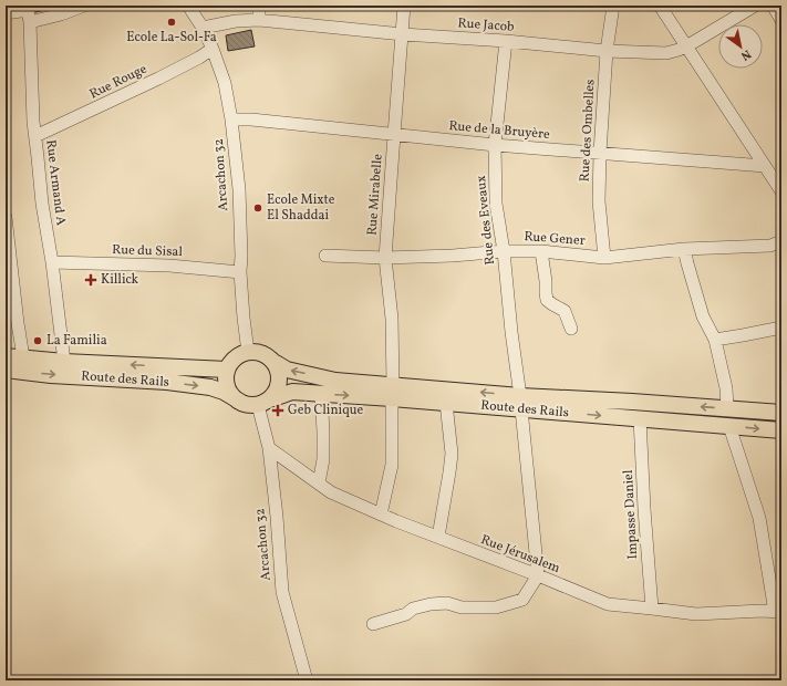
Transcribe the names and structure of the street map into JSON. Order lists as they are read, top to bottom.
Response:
{
  "streets": {
    "main road": ["Route des Rails"],
    "street": [
      "Rue Jacob",
      "Rue Rouge",
      "Rue de la Bruyère",
      "Rue des Ombelles",
      "Arcachon 32",
      "Rue Armand A",
      "Rue Mirabelle",
      "Rue des Eveaux",
      "Rue Gener",
      "Rue du Sisal",
      "Impasse Daniel",
      "Rue Jérusalem"
    ]
  },
  "crossings": [
    ["Rue Jacob", "Rue des Ombelles"],
    ["Rue Jacob", "Arcachon 32"],
    ["Rue Jacob", "Rue Mirabelle"],
    ["Rue Jacob", "Rue des Eveaux"],
    ["Rue Rouge", "Arcachon 32"],
    ["Rue Rouge", "Rue Armand A"],
    ["Rue de la Bruyère", "Rue des Ombelles"],
    ["Rue de la Bruyère", "Arcachon 32"],
    ["Rue de la Bruyère", "Rue Mirabelle"],
    ["Rue de la Bruyère", "Rue des Eveaux"],
    ["Rue des Ombelles", "Rue Gener"],
    ["Arcachon 32", "Rue du Sisal"],
    ["Arcachon 32", "Route des Rails"],
    ["Arcachon 32", "Rue Jérusalem"],
    ["Rue Armand A", "Rue du Sisal"],
    ["Rue Armand A", "Route des Rails"],
    ["Rue Mirabelle", "Rue Gener"],
    ["Rue Mirabelle", "Route des Rails"],
    ["Rue Mirabelle", "Rue Jérusalem"],
    ["Rue des Eveaux", "Rue Gener"],
    ["Rue des Eveaux", "Route des Rails"],
    ["Rue des Eveaux", "Rue Jérusalem"],
    ["Route des Rails", "Impasse Daniel"],
    ["Impasse Daniel", "Rue Jérusalem"]
  ],
  "places": {
    "other": ["Ecole La-Sol-Fa", "Ecole Mixte El Shaddai", "La Familia"],
    "health": ["Killick", "Geb Clinique"]
  },
  "north": "bottom right"
}
